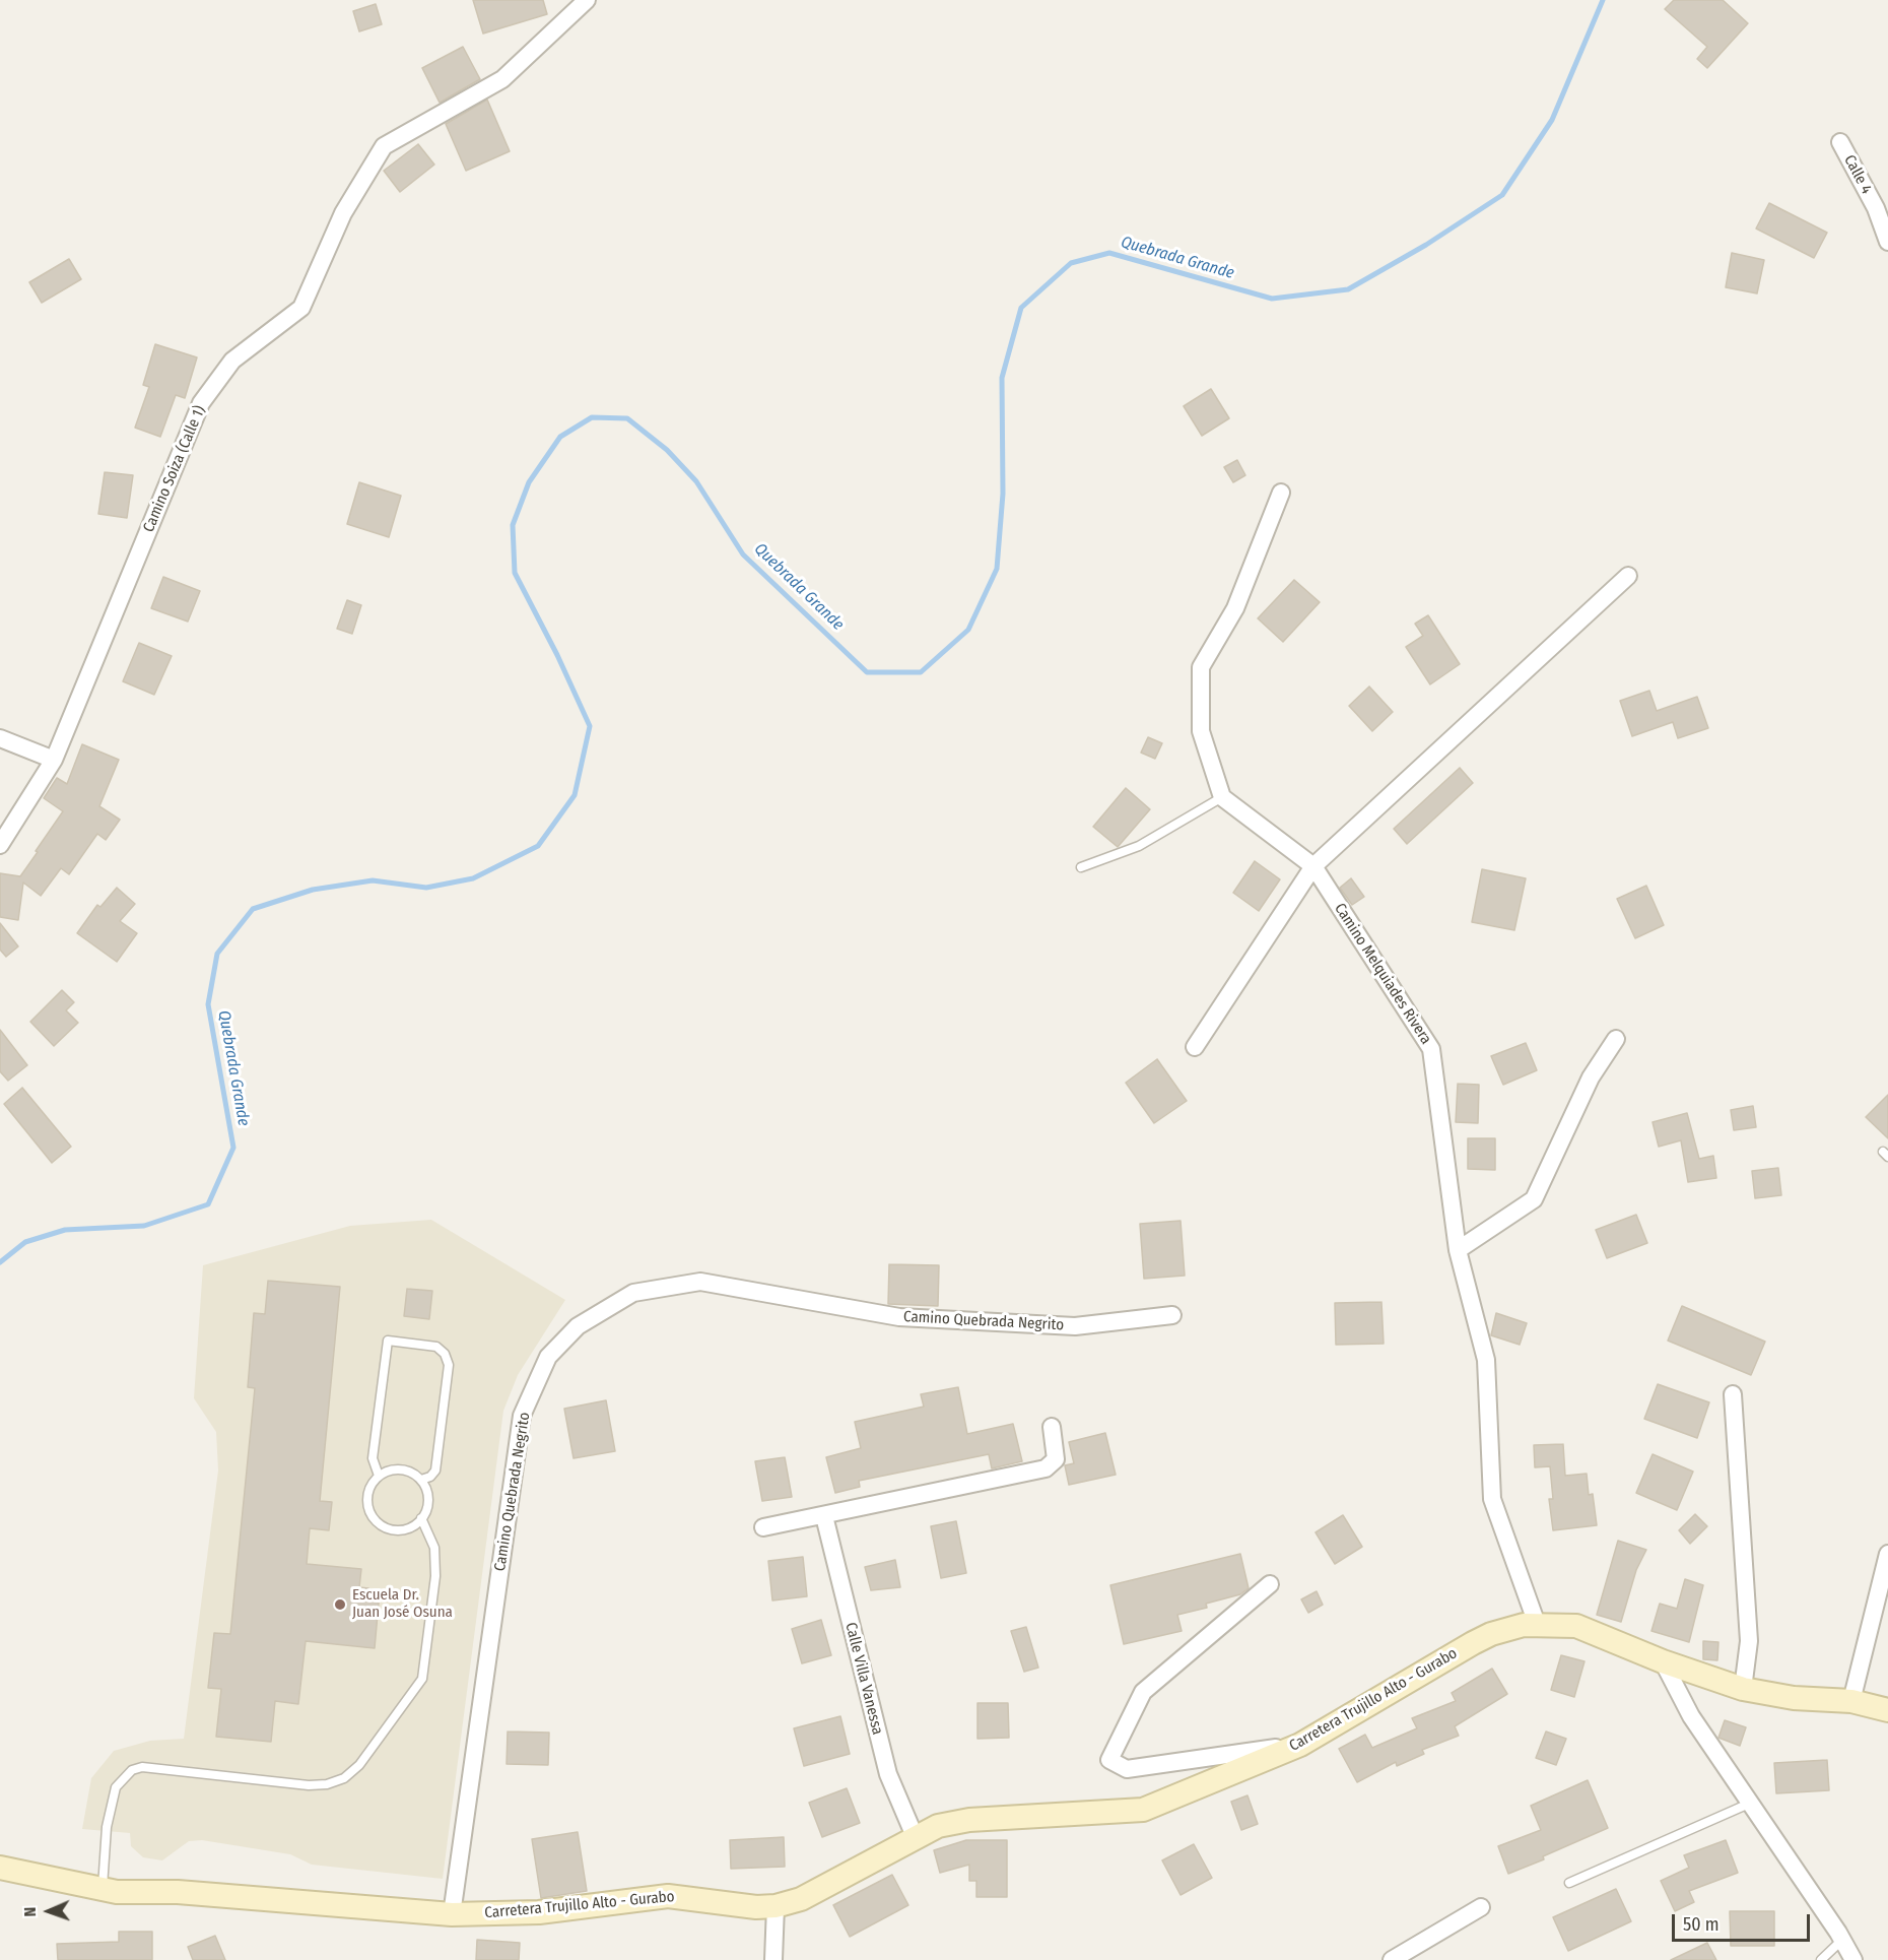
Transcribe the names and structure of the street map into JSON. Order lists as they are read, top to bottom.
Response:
{
  "streets": {
    "main road": ["Carretera Trujillo Alto - Gurabo"],
    "street": [
      "Calle 4",
      "Camino Soiza (Calle 1)",
      "Camino Melquiades Rivera",
      "Camino Quebrada Negrito",
      "Calle Villa Vanessa"
    ]
  },
  "crossings": [
    ["Camino Melquiades Rivera", "Carretera Trujillo Alto - Gurabo"],
    ["Camino Quebrada Negrito", "Carretera Trujillo Alto - Gurabo"],
    ["Calle Villa Vanessa", "Carretera Trujillo Alto - Gurabo"]
  ],
  "water": ["Quebrada Grande"],
  "places": ["Escuela Dr. Juan José Osuna"],
  "scale_bar": "50 m",
  "north": "left"
}
